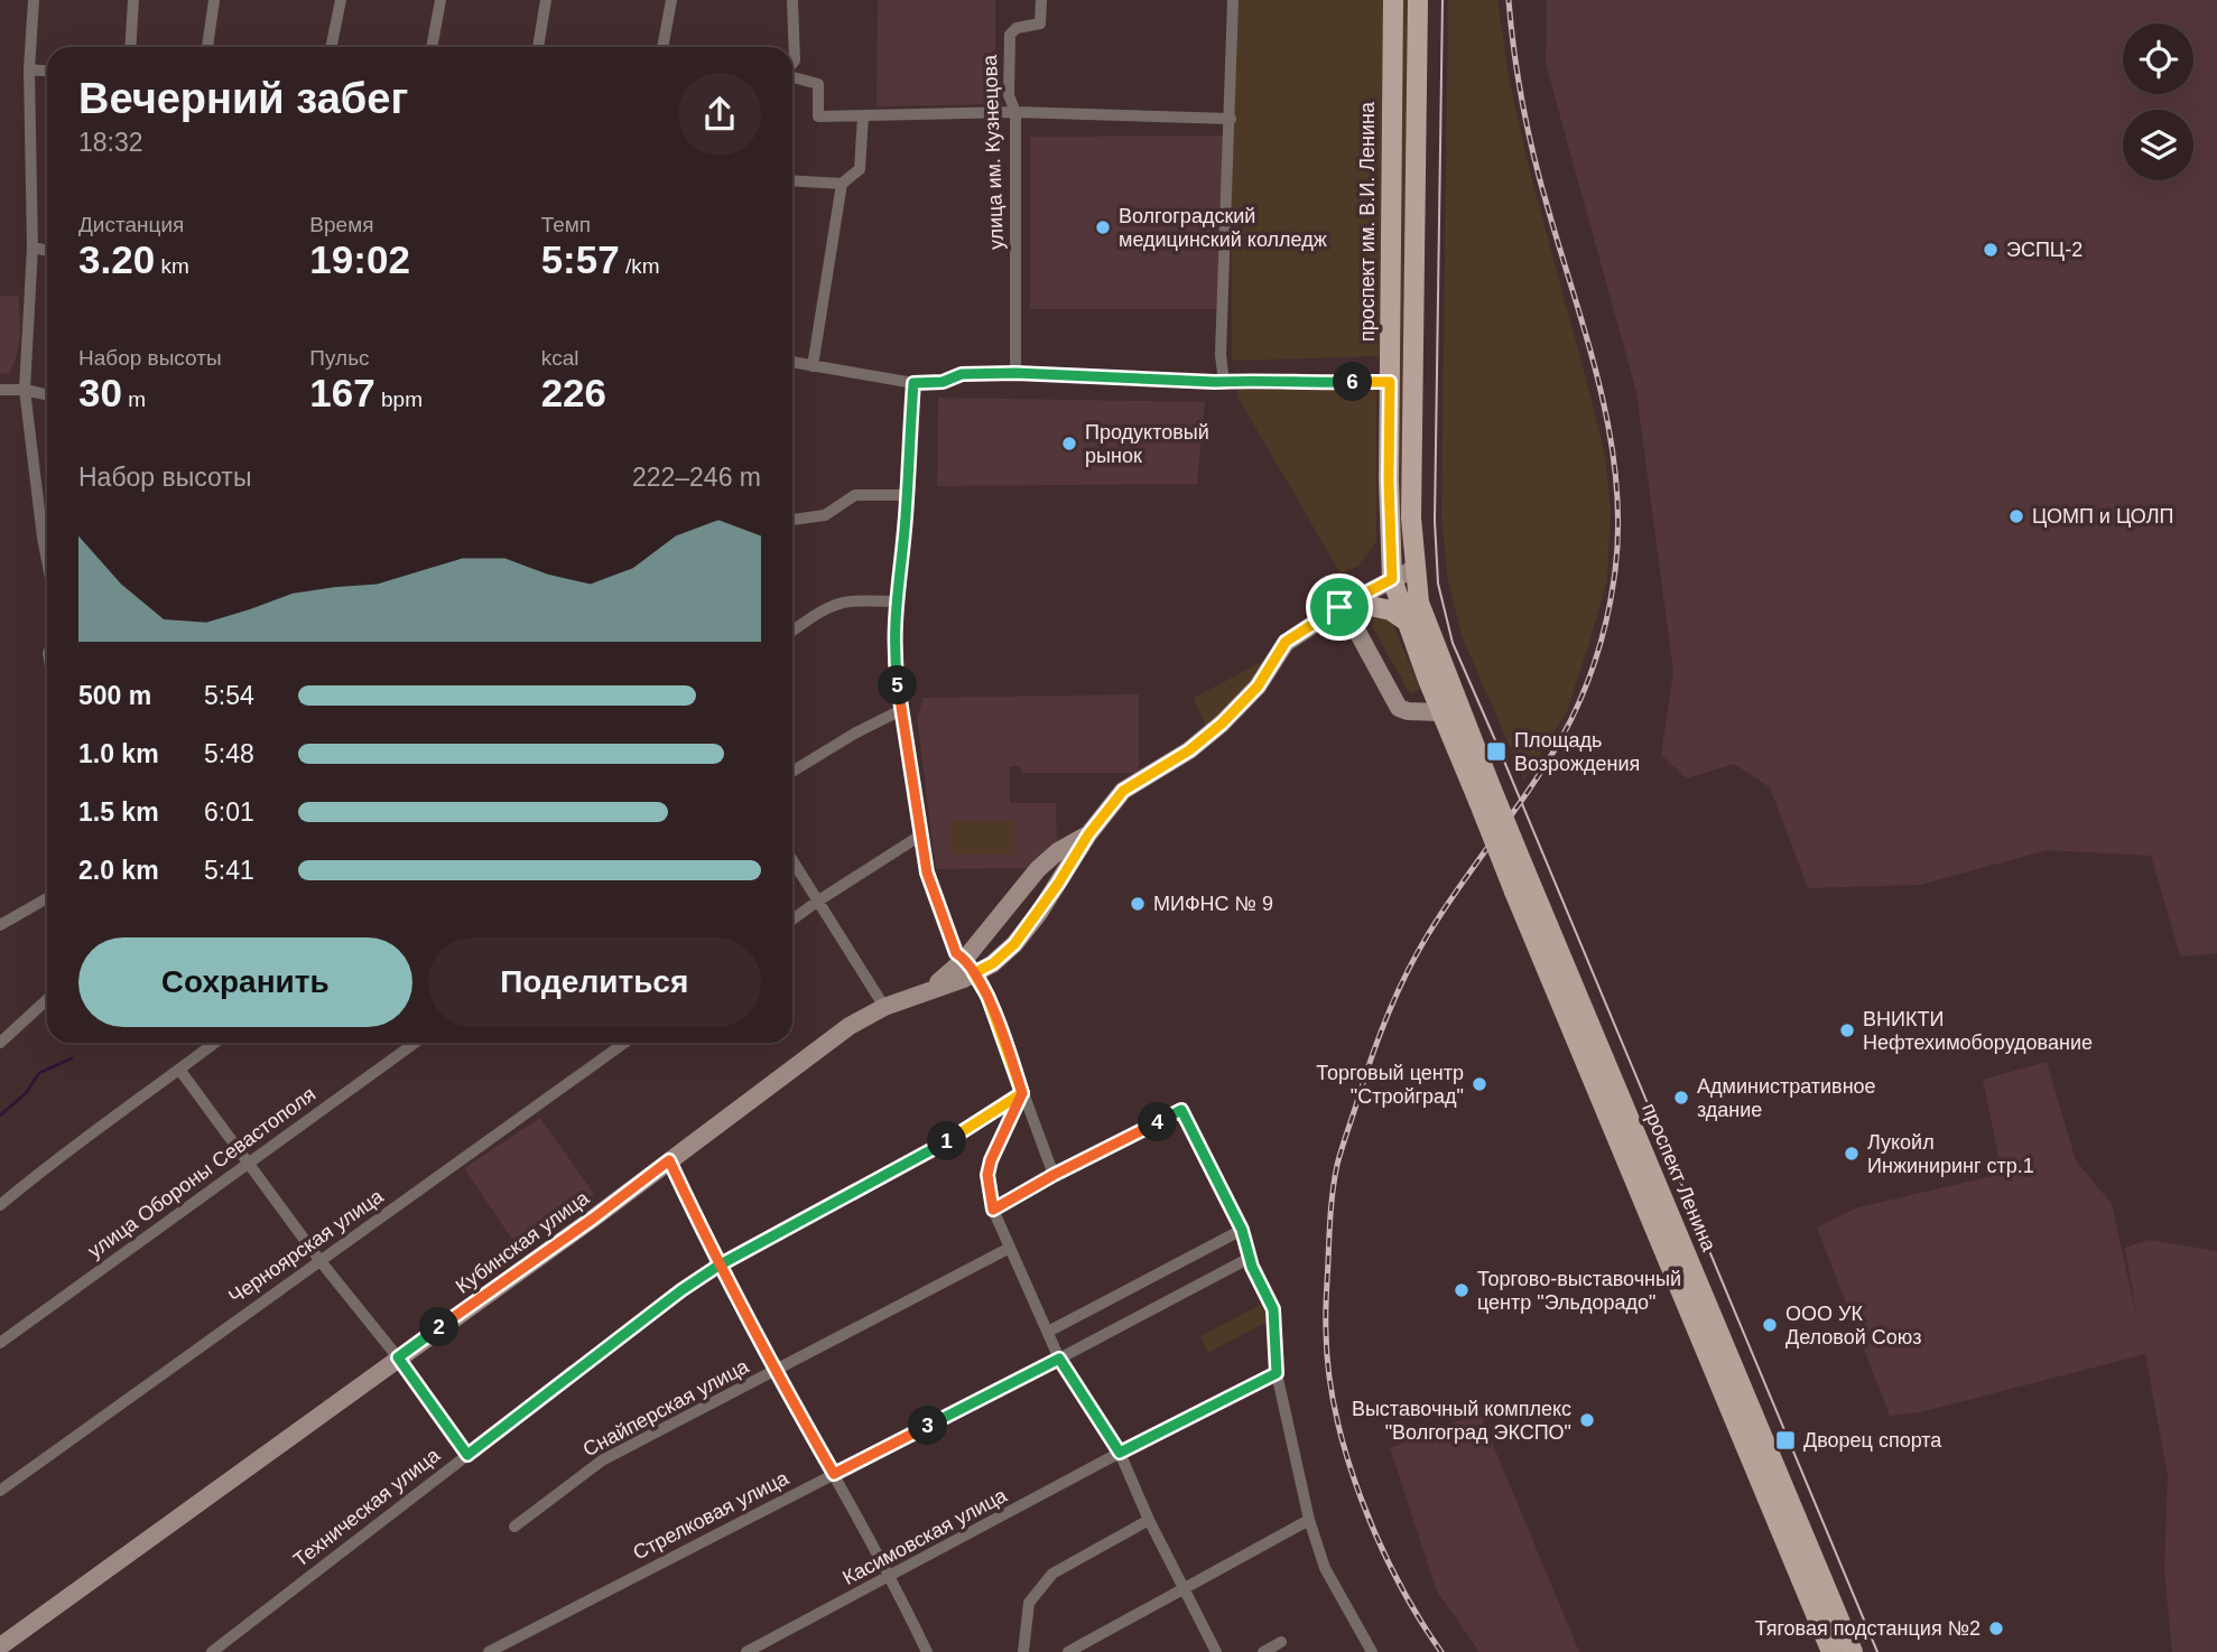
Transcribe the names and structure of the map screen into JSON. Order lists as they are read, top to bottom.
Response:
{
  "streets": {
    "main road": ["проспект им. В.И. Ленина", "проспект Ленина"],
    "street": [
      "улица им. Кузнецова",
      "улица Обороны Севастополя",
      "Кубинская улица",
      "Черноярская улица",
      "Снайперская улица",
      "Техническая улица",
      "Стрелковая улица",
      "Касимовская улица"
    ]
  },
  "crossings": [
    ["проспект им. В.И. Ленина", "проспект Ленина"],
    ["проспект им. В.И. Ленина", "Кубинская улица"]
  ],
  "places": {
    "other": [
      "Волгоградский медицинский колледж",
      "ЭСПЦ-2",
      "Продуктовый рынок",
      "ЦОМП и ЦОЛП",
      "МИФНС № 9",
      "ВНИКТИ Нефтехимоборудование",
      "Торговый центр \"Стройград\"",
      "Административное здание",
      "Лукойл Инжиниринг стр.1",
      "Торгово-выставочный центр \"Эльдорадо\"",
      "ООО УК Деловой Союз",
      "Выставочный комплекс \"Волгоград ЭКСПО\"",
      "Тяговая подстанция №2"
    ],
    "transit": ["Площадь Возрождения", "Дворец спорта"]
  },
  "page": {
    "heading": ["Вечерний забег", "18:32"],
    "stats": [
      ["Дистанция", "3.20 km"],
      ["Время", "19:02"],
      ["Темп", "5:57 /km"],
      ["Набор высоты", "30 m"],
      ["Пульс", "167 bpm"],
      ["kcal", "226"]
    ],
    "pins": [
      "6",
      "5",
      "4",
      "1",
      "2",
      "3"
    ],
    "chart": ["Набор высоты", "222–246 m"],
    "list": [
      {
        "name": "500 m",
        "note": "5:54"
      },
      {
        "name": "1.0 km",
        "note": "5:48"
      },
      {
        "name": "1.5 km",
        "note": "6:01"
      },
      {
        "name": "2.0 km",
        "note": "5:41"
      }
    ],
    "buttons": ["Сохранить", "Поделиться"]
  }
}
